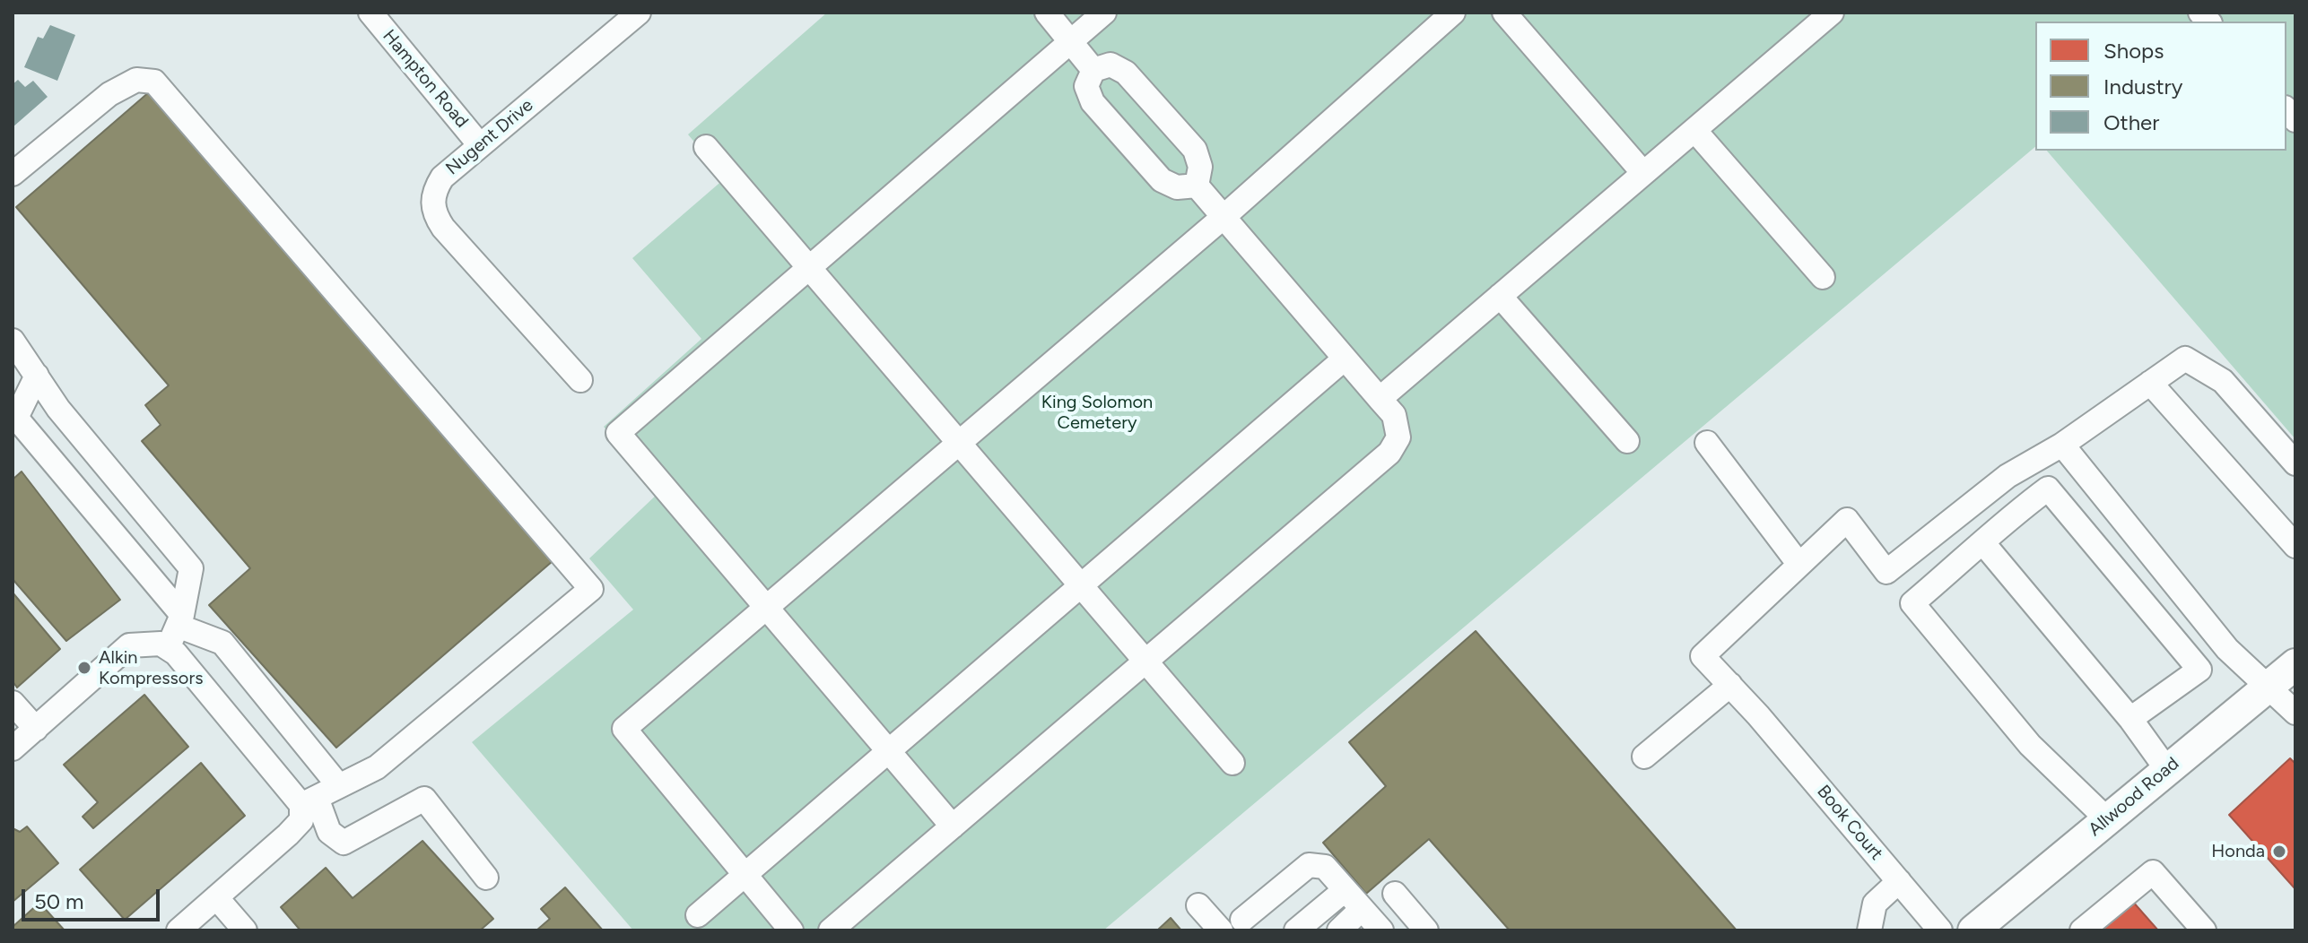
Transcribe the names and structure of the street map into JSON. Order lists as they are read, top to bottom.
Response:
{
  "streets": {
    "main road": ["Allwood Road"],
    "street": ["Hampton Road", "Nugent Drive", "Book Court"]
  },
  "crossings": [
    ["Hampton Road", "Nugent Drive"]
  ],
  "parks": ["King Solomon Cemetery"],
  "places": ["Alkin Kompressors", "Honda"],
  "legend": ["Shops", "Industry", "Other"],
  "scale_bar": "50 m"
}
